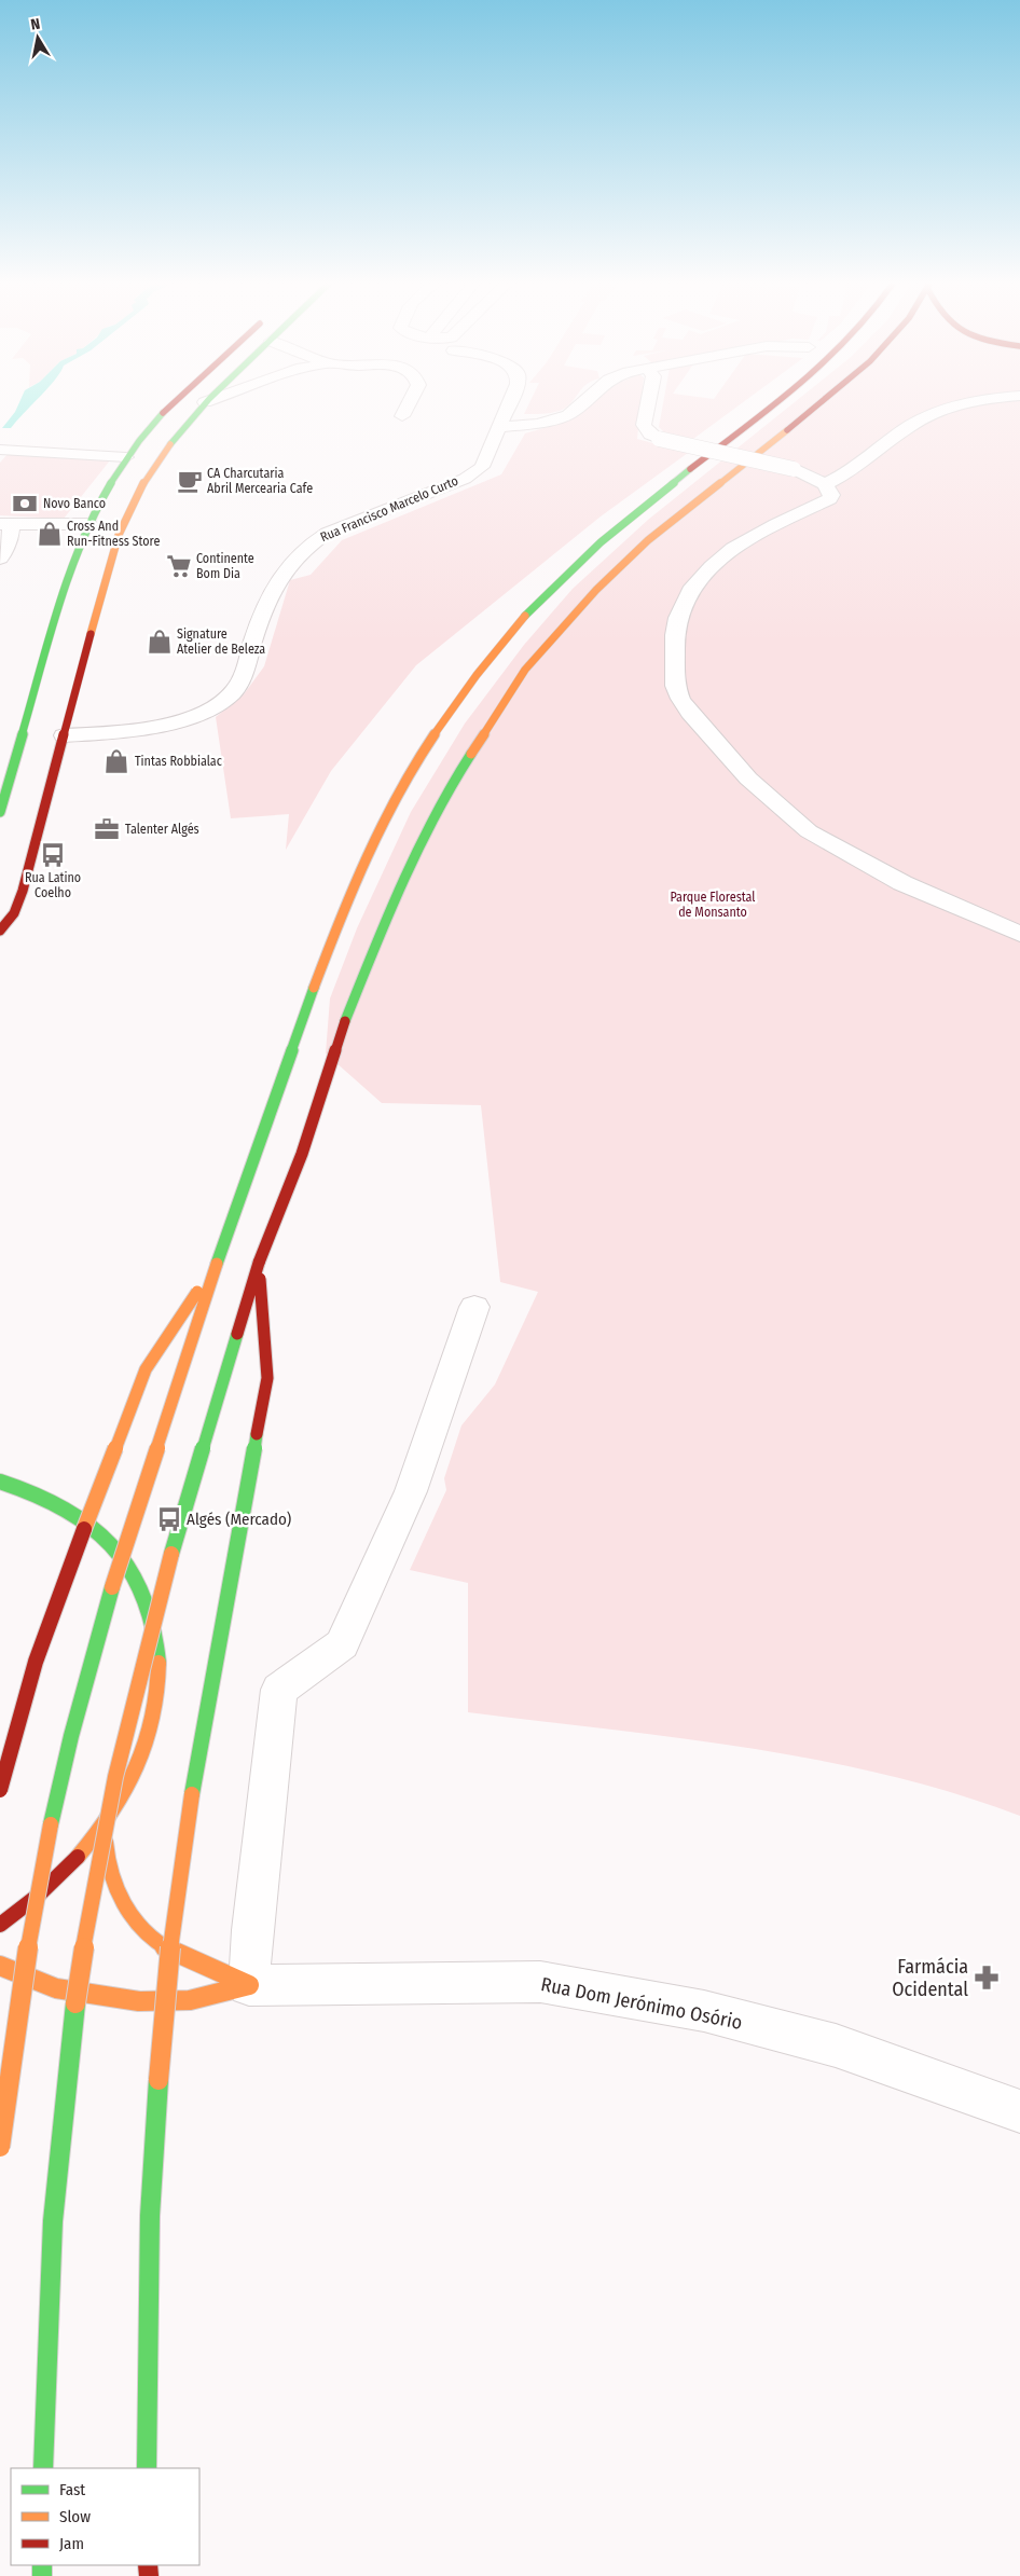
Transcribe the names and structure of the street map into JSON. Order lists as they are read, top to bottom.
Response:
{
  "streets": {
    "street": ["Rua Francisco Marcelo Curto", "Rua Dom Jerónimo Osório"]
  },
  "parks": ["Parque Florestal de Monsanto"],
  "places": {
    "cafe": ["CA Charcutaria Abril Mercearia Cafe"],
    "bank": ["Novo Banco"],
    "shop": ["Cross And Run-Fitness Store", "Signature Atelier de Beleza", "Tintas Robbialac"],
    "supermarket": ["Continente Bom Dia"],
    "office": ["Talenter Algés"],
    "bus stop": ["Rua Latino Coelho", "Algés (Mercado)"],
    "pharmacy": ["Farmácia Ocidental"]
  },
  "legend": ["Fast", "Slow", "Jam"],
  "north": "top"
}
